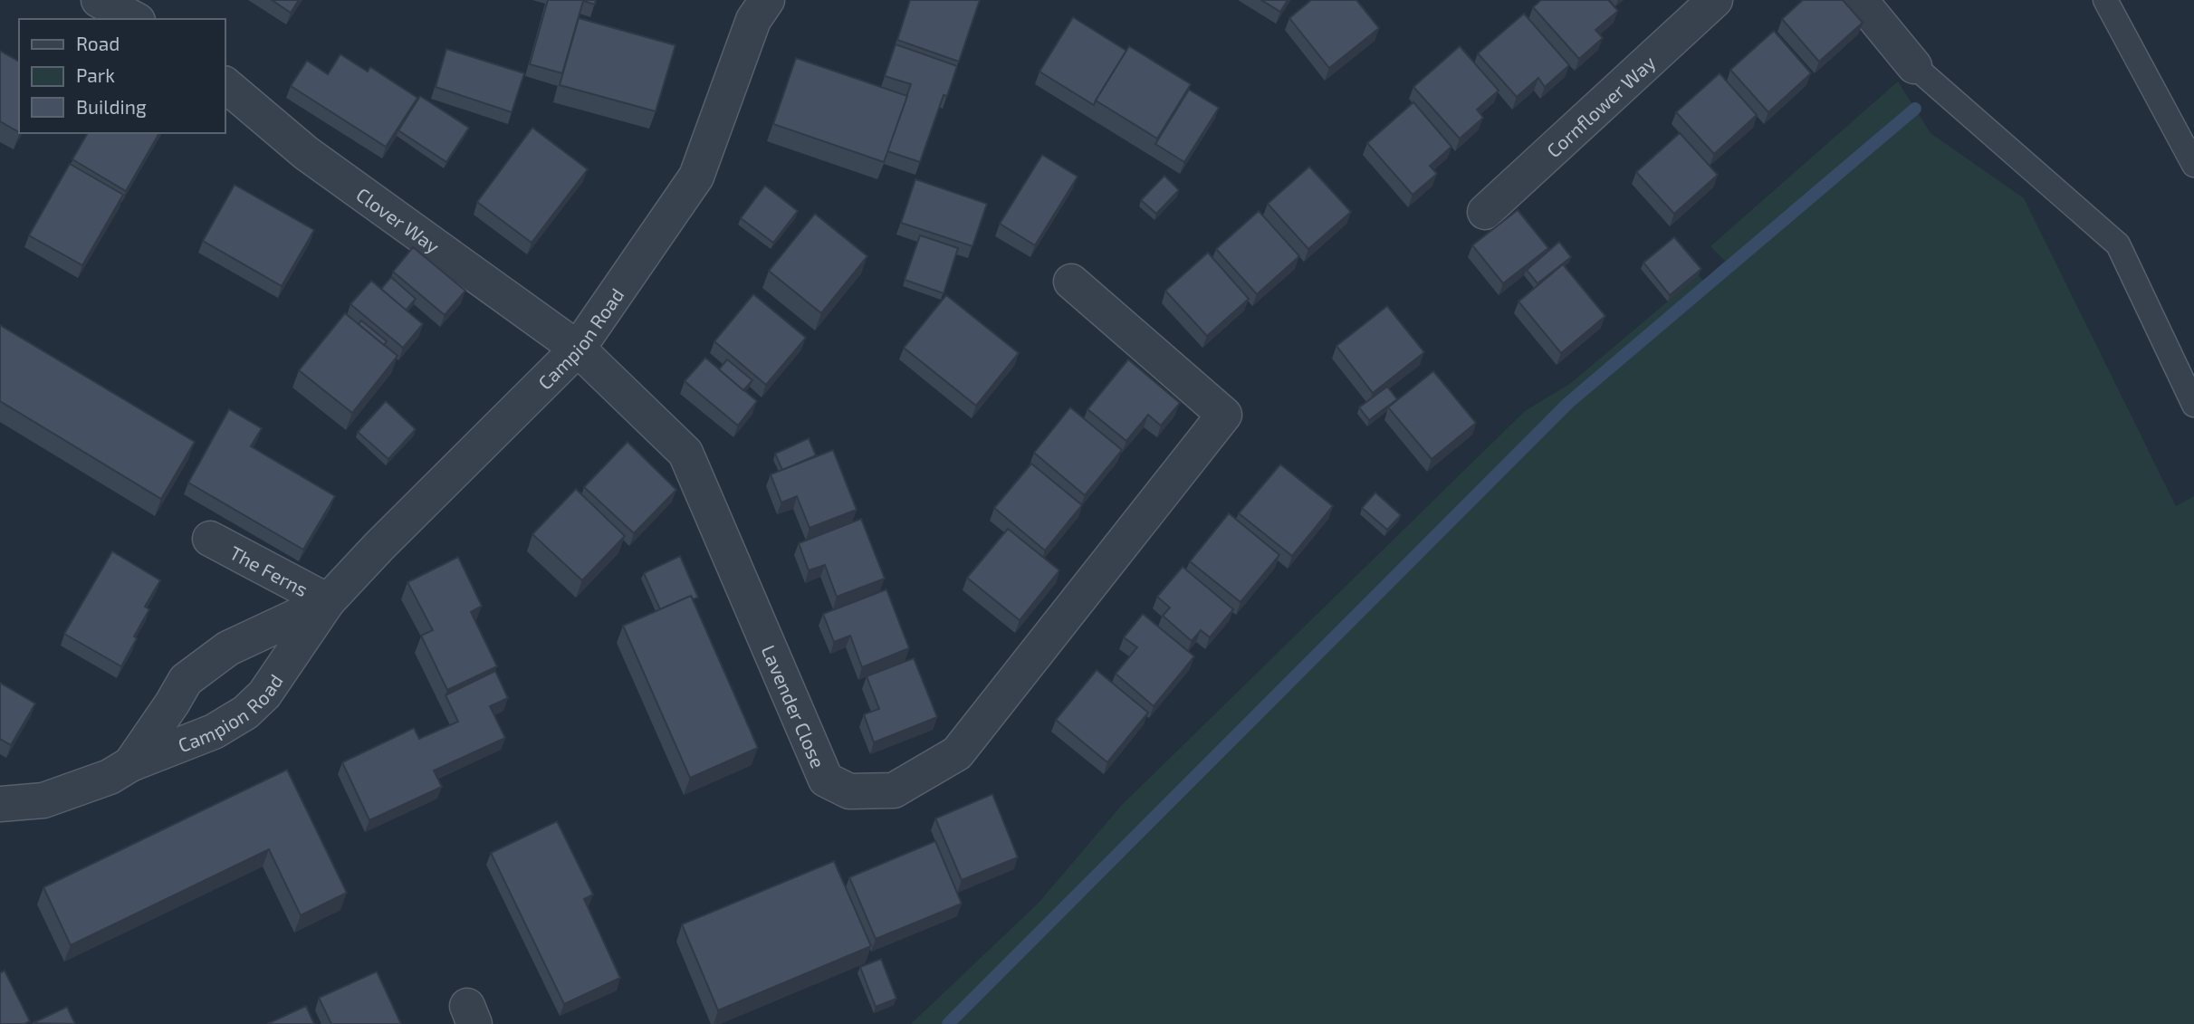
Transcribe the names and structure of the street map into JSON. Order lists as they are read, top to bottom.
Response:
{
  "streets": {
    "street": [
      "Cornflower Way",
      "Clover Way",
      "Campion Road",
      "The Ferns",
      "Lavender Close"
    ]
  },
  "crossings": [
    ["Clover Way", "Campion Road"],
    ["Clover Way", "Lavender Close"],
    ["Campion Road", "The Ferns"],
    ["Campion Road", "Lavender Close"]
  ],
  "legend": ["Road", "Park", "Building"]
}
